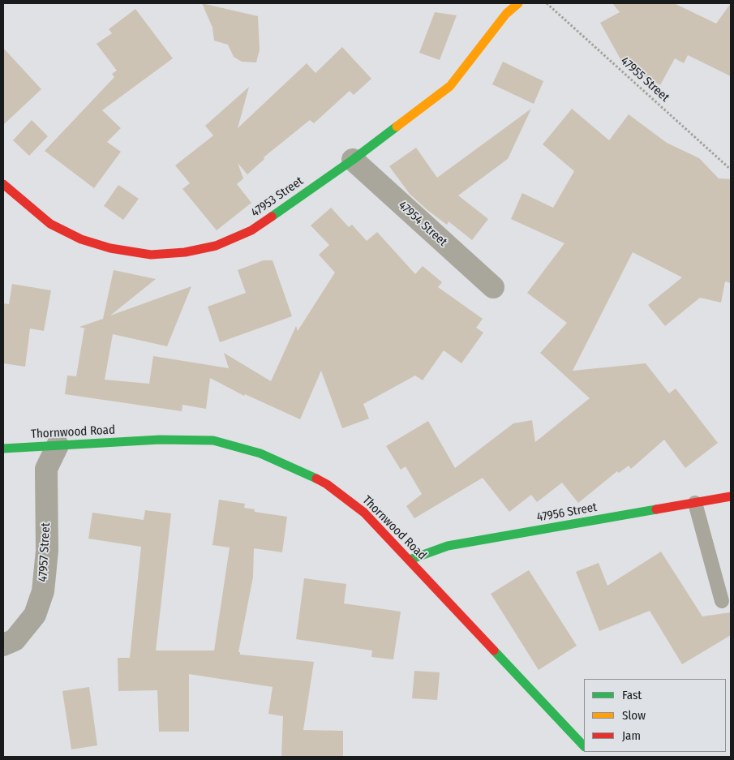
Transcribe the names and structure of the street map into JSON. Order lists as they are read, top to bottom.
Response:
{
  "streets": {
    "street": [
      "47953 Street",
      "47954 Street",
      "Thornwood Road",
      "47956 Street",
      "47957 Street"
    ],
    "path": ["47955 Street"]
  },
  "crossings": [
    ["47953 Street", "47954 Street"],
    ["Thornwood Road", "47956 Street"],
    ["Thornwood Road", "47957 Street"]
  ],
  "legend": ["Fast", "Slow", "Jam"]
}
